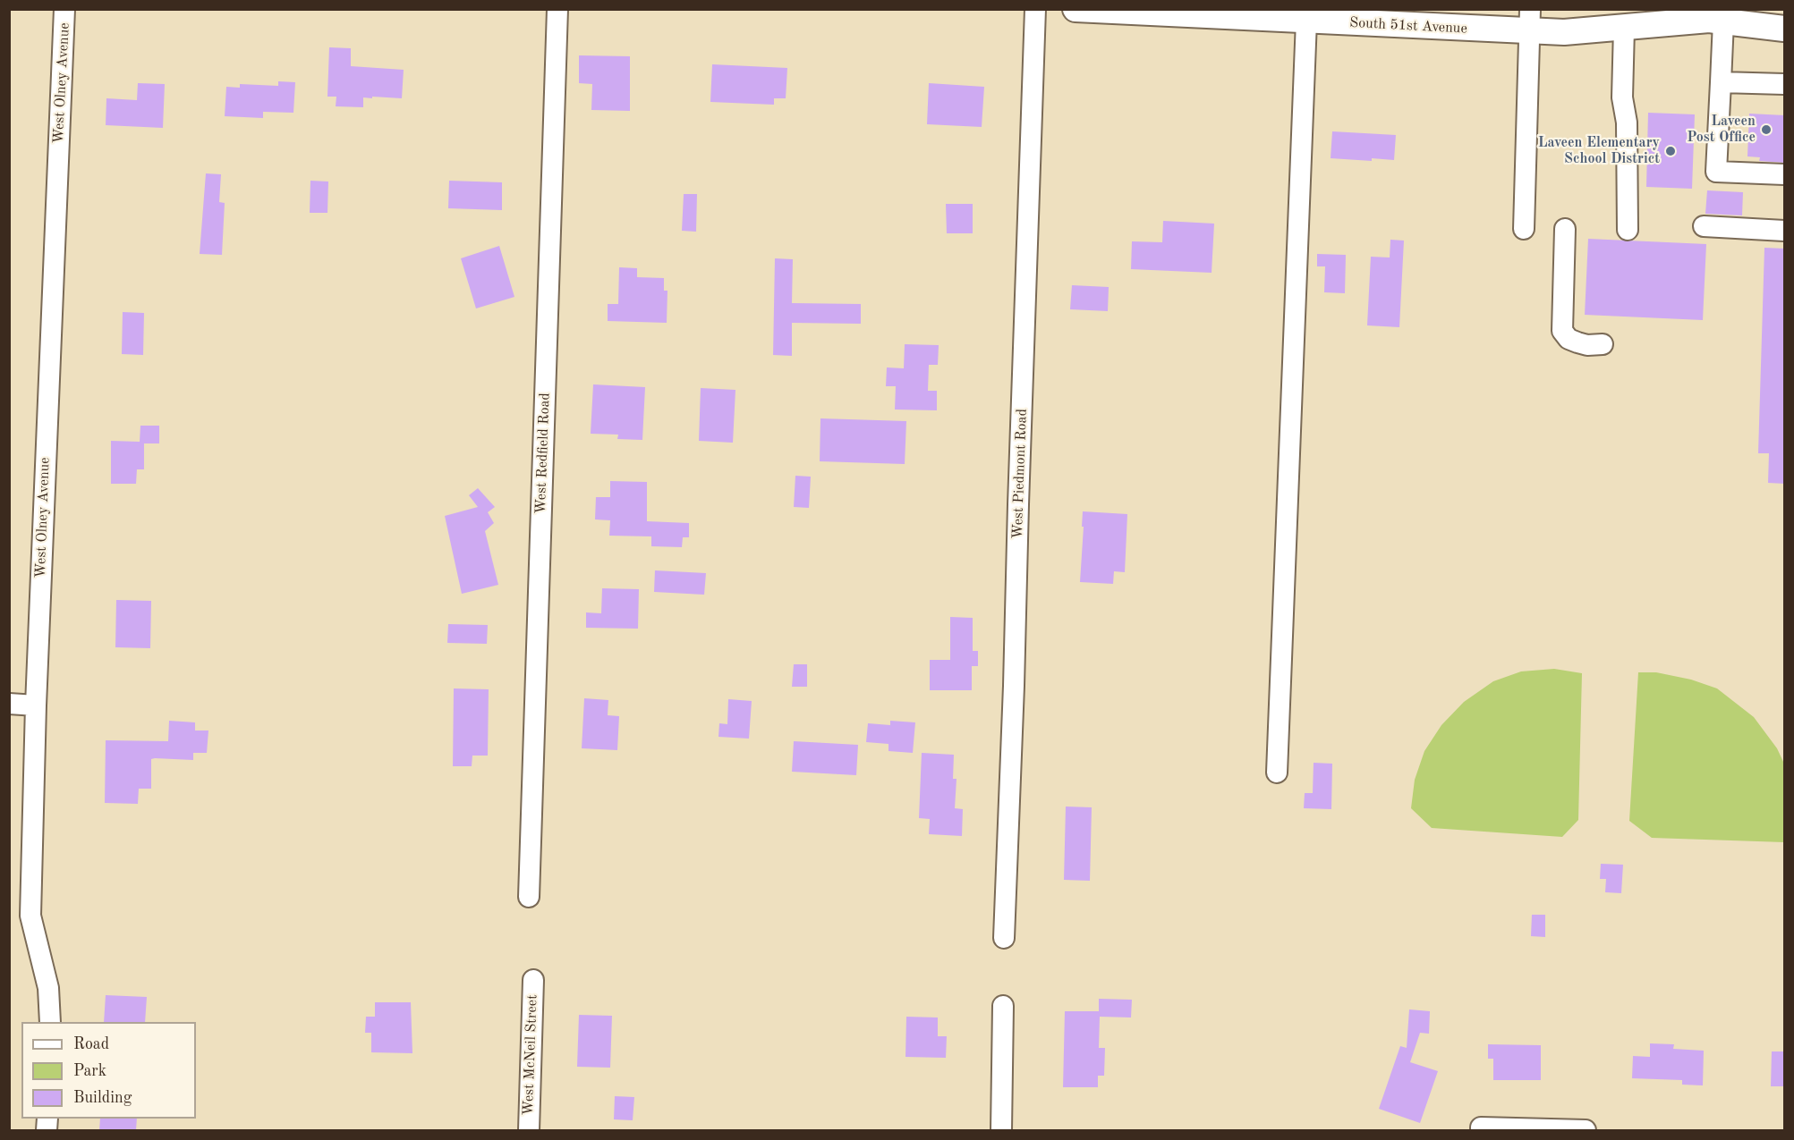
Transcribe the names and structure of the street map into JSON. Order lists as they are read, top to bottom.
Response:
{
  "streets": {
    "main road": ["South 51st Avenue"],
    "street": [
      "West Olney Avenue",
      "West Redfield Road",
      "West Piedmont Road",
      "West McNeil Street"
    ]
  },
  "places": ["Laveen Post Office", "Laveen Elementary School District"],
  "legend": ["Road", "Park", "Building"]
}
